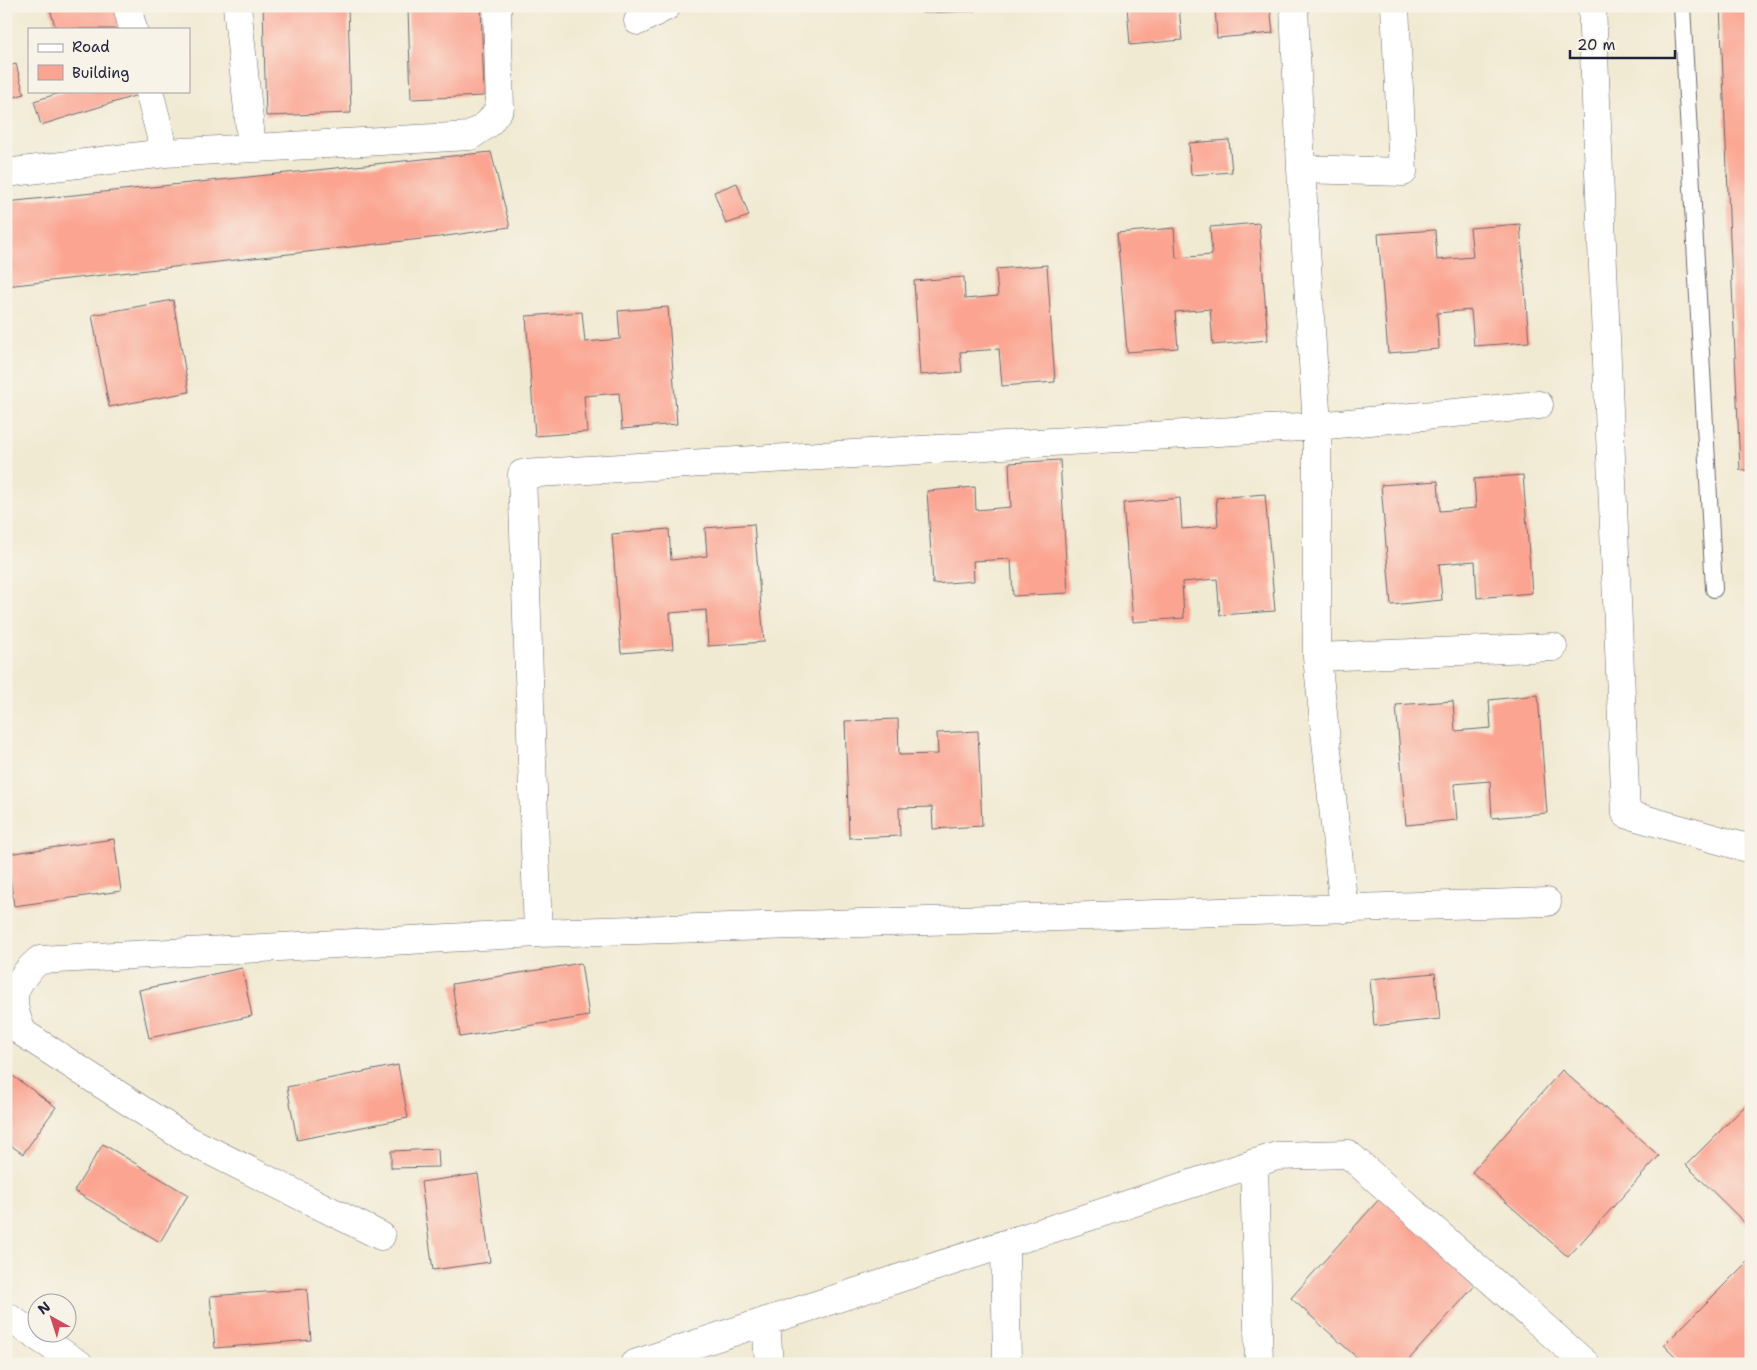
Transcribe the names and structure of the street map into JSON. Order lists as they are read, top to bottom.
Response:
{
  "legend": ["Road", "Building"],
  "scale_bar": "20 m",
  "north": "top left"
}
